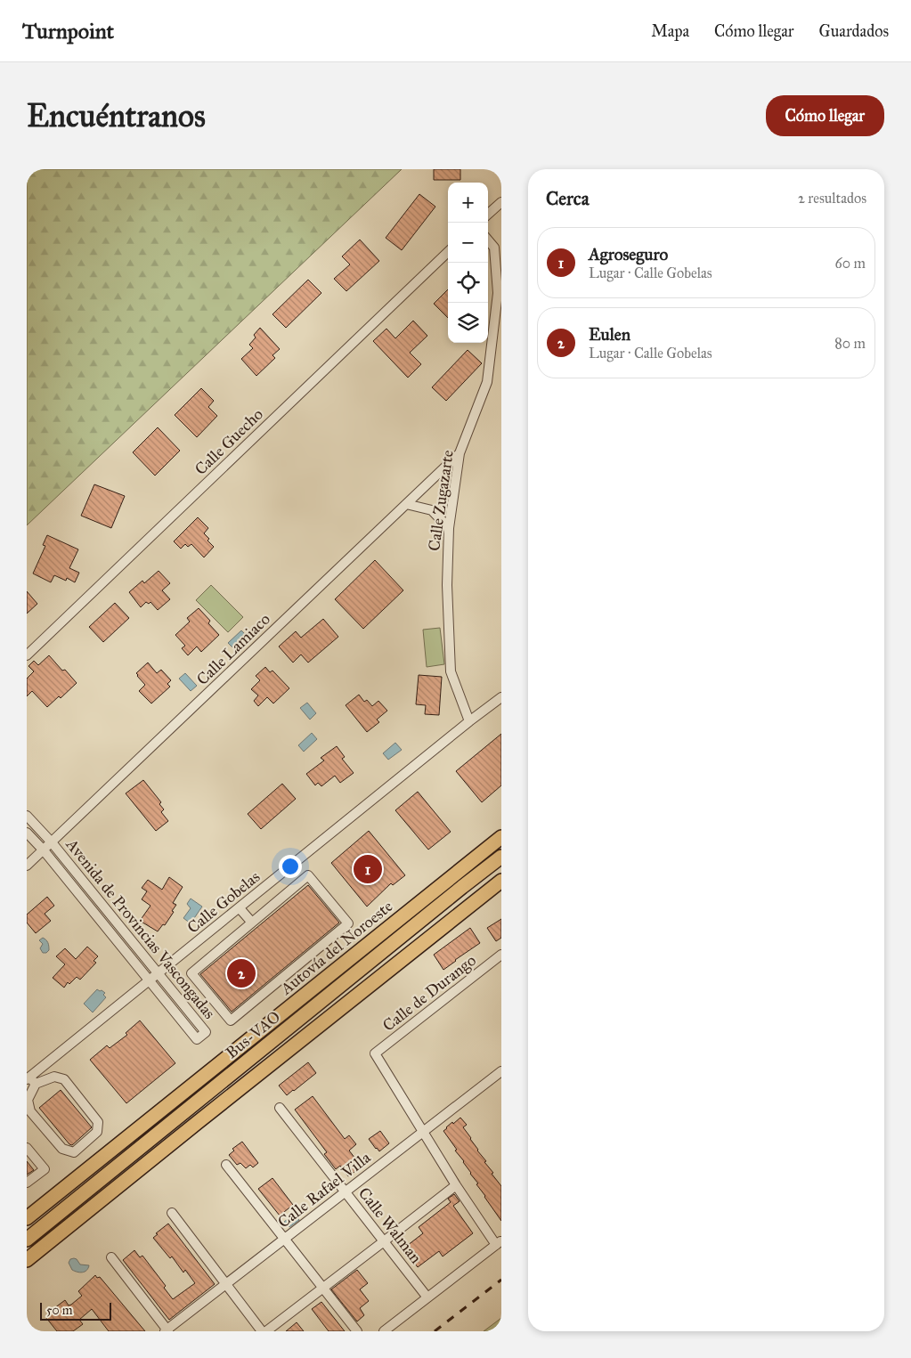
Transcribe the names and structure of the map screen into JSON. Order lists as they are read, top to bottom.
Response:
{
  "streets": {
    "highway": ["Autovía del Noroeste", "Bus-VAO"],
    "street": [
      "Calle Guecho",
      "Calle Zugazarte",
      "Calle Lamiaco",
      "Calle Gobelas",
      "Avenida de Provincias Vascongadas",
      "Calle de Durango",
      "Calle Rafael Villa",
      "Calle Walman"
    ]
  },
  "crossings": [
    ["Calle Zugazarte", "Calle Lamiaco"],
    ["Calle Zugazarte", "Calle Gobelas"],
    ["Calle Lamiaco", "Avenida de Provincias Vascongadas"],
    ["Calle Gobelas", "Avenida de Provincias Vascongadas"],
    ["Calle de Durango", "Calle Rafael Villa"],
    ["Calle Rafael Villa", "Calle Walman"]
  ],
  "scale_bar": "50 m",
  "page": {
    "header": "Turnpoint",
    "nav": ["Mapa", "Cómo llegar", "Guardados"],
    "buttons": "Cómo llegar",
    "title": "Encuéntranos",
    "heading": ["Cerca", "2 resultados"],
    "map_buttons": ["+", "−"],
    "list": [
      {
        "mark": "1",
        "name": "Agroseguro",
        "note": "Lugar · Calle Gobelas",
        "value": "60 m"
      },
      {
        "mark": "2",
        "name": "Eulen",
        "note": "Lugar · Calle Gobelas",
        "value": "80 m"
      }
    ],
    "pins": ["1", "2"],
    "scale": "50 m"
  }
}
